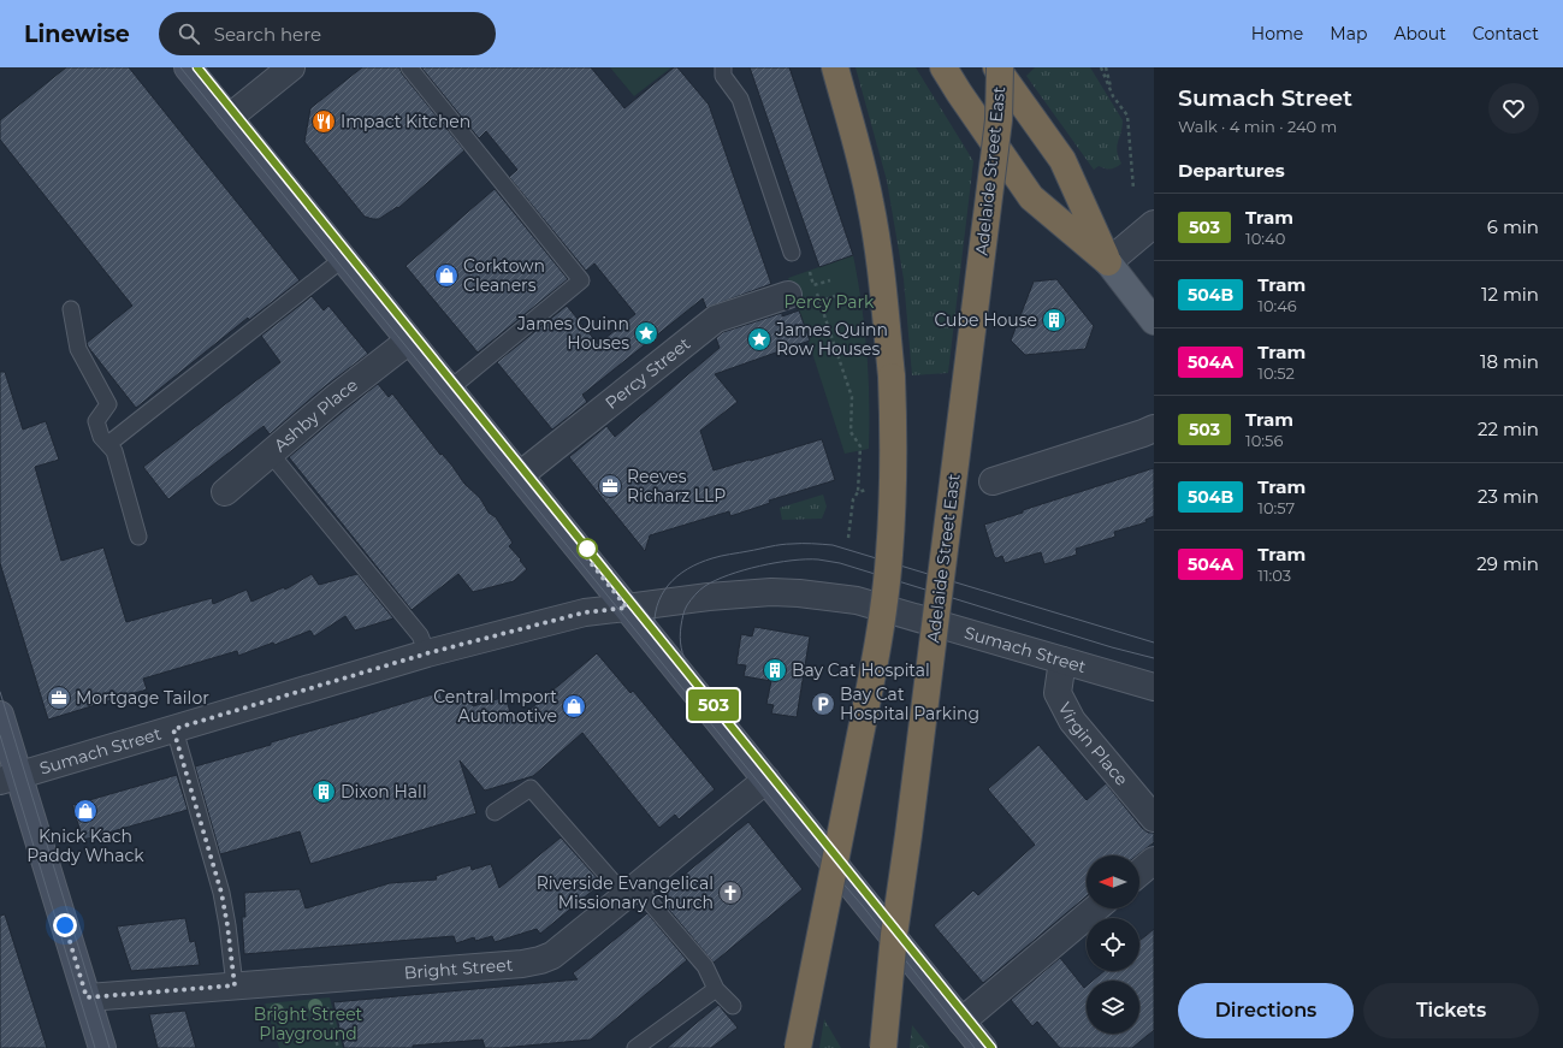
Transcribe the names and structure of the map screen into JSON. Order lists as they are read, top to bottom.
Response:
{
  "streets": {
    "highway": ["Adelaide Street East"],
    "street": [
      "Percy Street",
      "Ashby Place",
      "Sumach Street",
      "Virgin Place",
      "Bright Street"
    ]
  },
  "crossings": [
    ["Sumach Street", "Virgin Place"]
  ],
  "parks": ["Percy Park", "Bright Street Playground"],
  "places": {
    "restaurant": ["Impact Kitchen"],
    "shop": ["Corktown Cleaners", "Central Import Automotive", "Knick Kach Paddy Whack"],
    "building": ["Cube House", "Bay Cat Hospital", "Dixon Hall"],
    "place": ["James Quinn Houses", "James Quinn Row Houses"],
    "office": ["Reeves Richarz LLP", "Mortgage Tailor"],
    "parking": ["Bay Cat Hospital Parking"],
    "church": ["Riverside Evangelical Missionary Church"]
  },
  "lines": ["tram line 503"],
  "north": "left",
  "page": {
    "header": "Linewise",
    "search": "Search here",
    "nav": [
      "Home",
      "Map",
      "About",
      "Contact"
    ],
    "on_map": "503",
    "heading": [
      ["Sumach Street", "Walk · 4 min · 240 m"],
      "Departures"
    ],
    "list": [
      {
        "mark": "503",
        "name": "Tram",
        "note": "10:40",
        "value": "6 min"
      },
      {
        "mark": "504B",
        "name": "Tram",
        "note": "10:46",
        "value": "12 min"
      },
      {
        "mark": "504A",
        "name": "Tram",
        "note": "10:52",
        "value": "18 min"
      },
      {
        "mark": "503",
        "name": "Tram",
        "note": "10:56",
        "value": "22 min"
      },
      {
        "mark": "504B",
        "name": "Tram",
        "note": "10:57",
        "value": "23 min"
      },
      {
        "mark": "504A",
        "name": "Tram",
        "note": "11:03",
        "value": "29 min"
      }
    ],
    "buttons": ["Directions", "Tickets"]
  }
}
